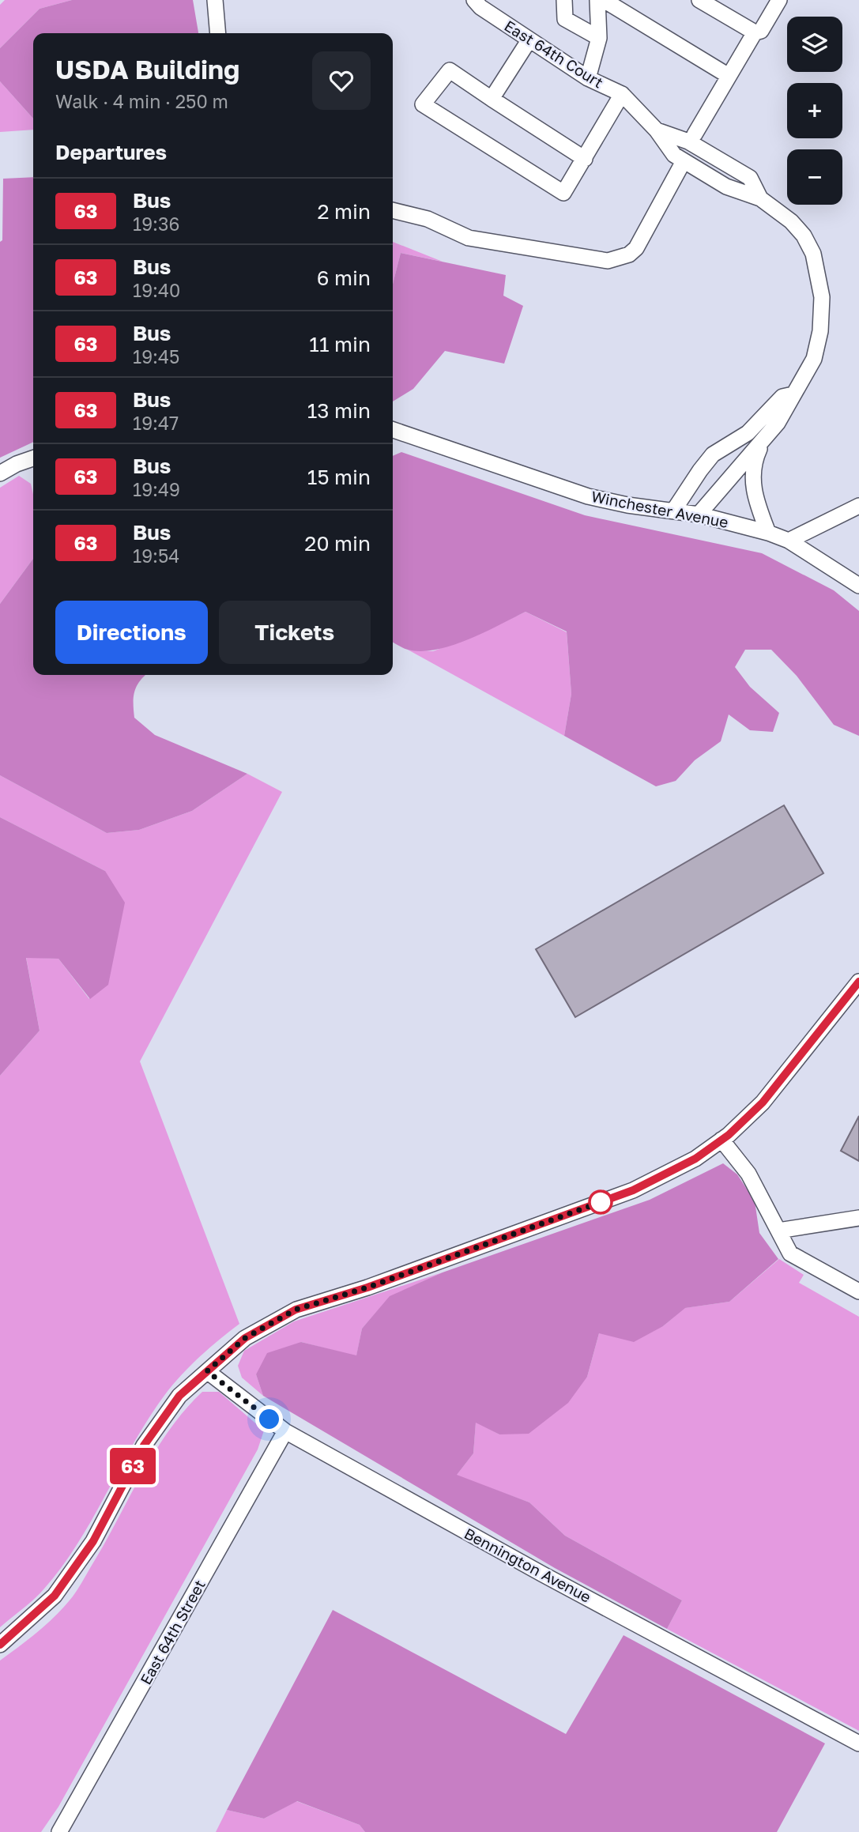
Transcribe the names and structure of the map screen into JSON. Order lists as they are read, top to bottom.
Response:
{
  "streets": {
    "street": [
      "East 64th Court",
      "Winchester Avenue",
      "Bennington Avenue",
      "East 64th Street"
    ]
  },
  "crossings": [
    ["East 64th Court", "Winchester Avenue"],
    ["Bennington Avenue", "East 64th Street"]
  ],
  "lines": ["bus line 63"],
  "page": {
    "on_map": "63",
    "map_buttons": ["+", "−"],
    "heading": [
      ["USDA Building", "Walk · 4 min · 250 m"],
      "Departures"
    ],
    "list": [
      {
        "mark": "63",
        "name": "Bus",
        "note": "19:36",
        "value": "2 min"
      },
      {
        "mark": "63",
        "name": "Bus",
        "note": "19:40",
        "value": "6 min"
      },
      {
        "mark": "63",
        "name": "Bus",
        "note": "19:45",
        "value": "11 min"
      },
      {
        "mark": "63",
        "name": "Bus",
        "note": "19:47",
        "value": "13 min"
      },
      {
        "mark": "63",
        "name": "Bus",
        "note": "19:49",
        "value": "15 min"
      },
      {
        "mark": "63",
        "name": "Bus",
        "note": "19:54",
        "value": "20 min"
      }
    ],
    "buttons": ["Directions", "Tickets"]
  }
}
